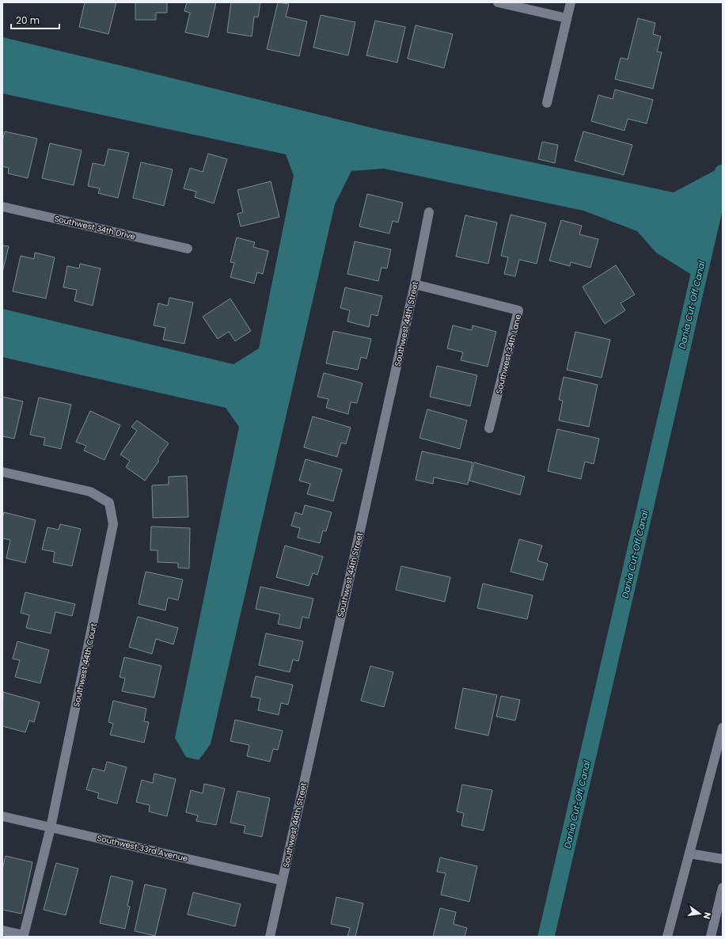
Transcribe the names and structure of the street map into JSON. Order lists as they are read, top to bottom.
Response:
{
  "streets": {
    "street": [
      "Southwest 34th Drive",
      "Southwest 44th Street",
      "Southwest 34th Lane",
      "Southwest 44th Court",
      "Southwest 33rd Avenue"
    ]
  },
  "crossings": [
    ["Southwest 44th Street", "Southwest 34th Lane"],
    ["Southwest 44th Street", "Southwest 33rd Avenue"],
    ["Southwest 44th Court", "Southwest 33rd Avenue"]
  ],
  "water": ["Dania Cut-Off Canal"],
  "scale_bar": "20 m",
  "north": "right"
}
